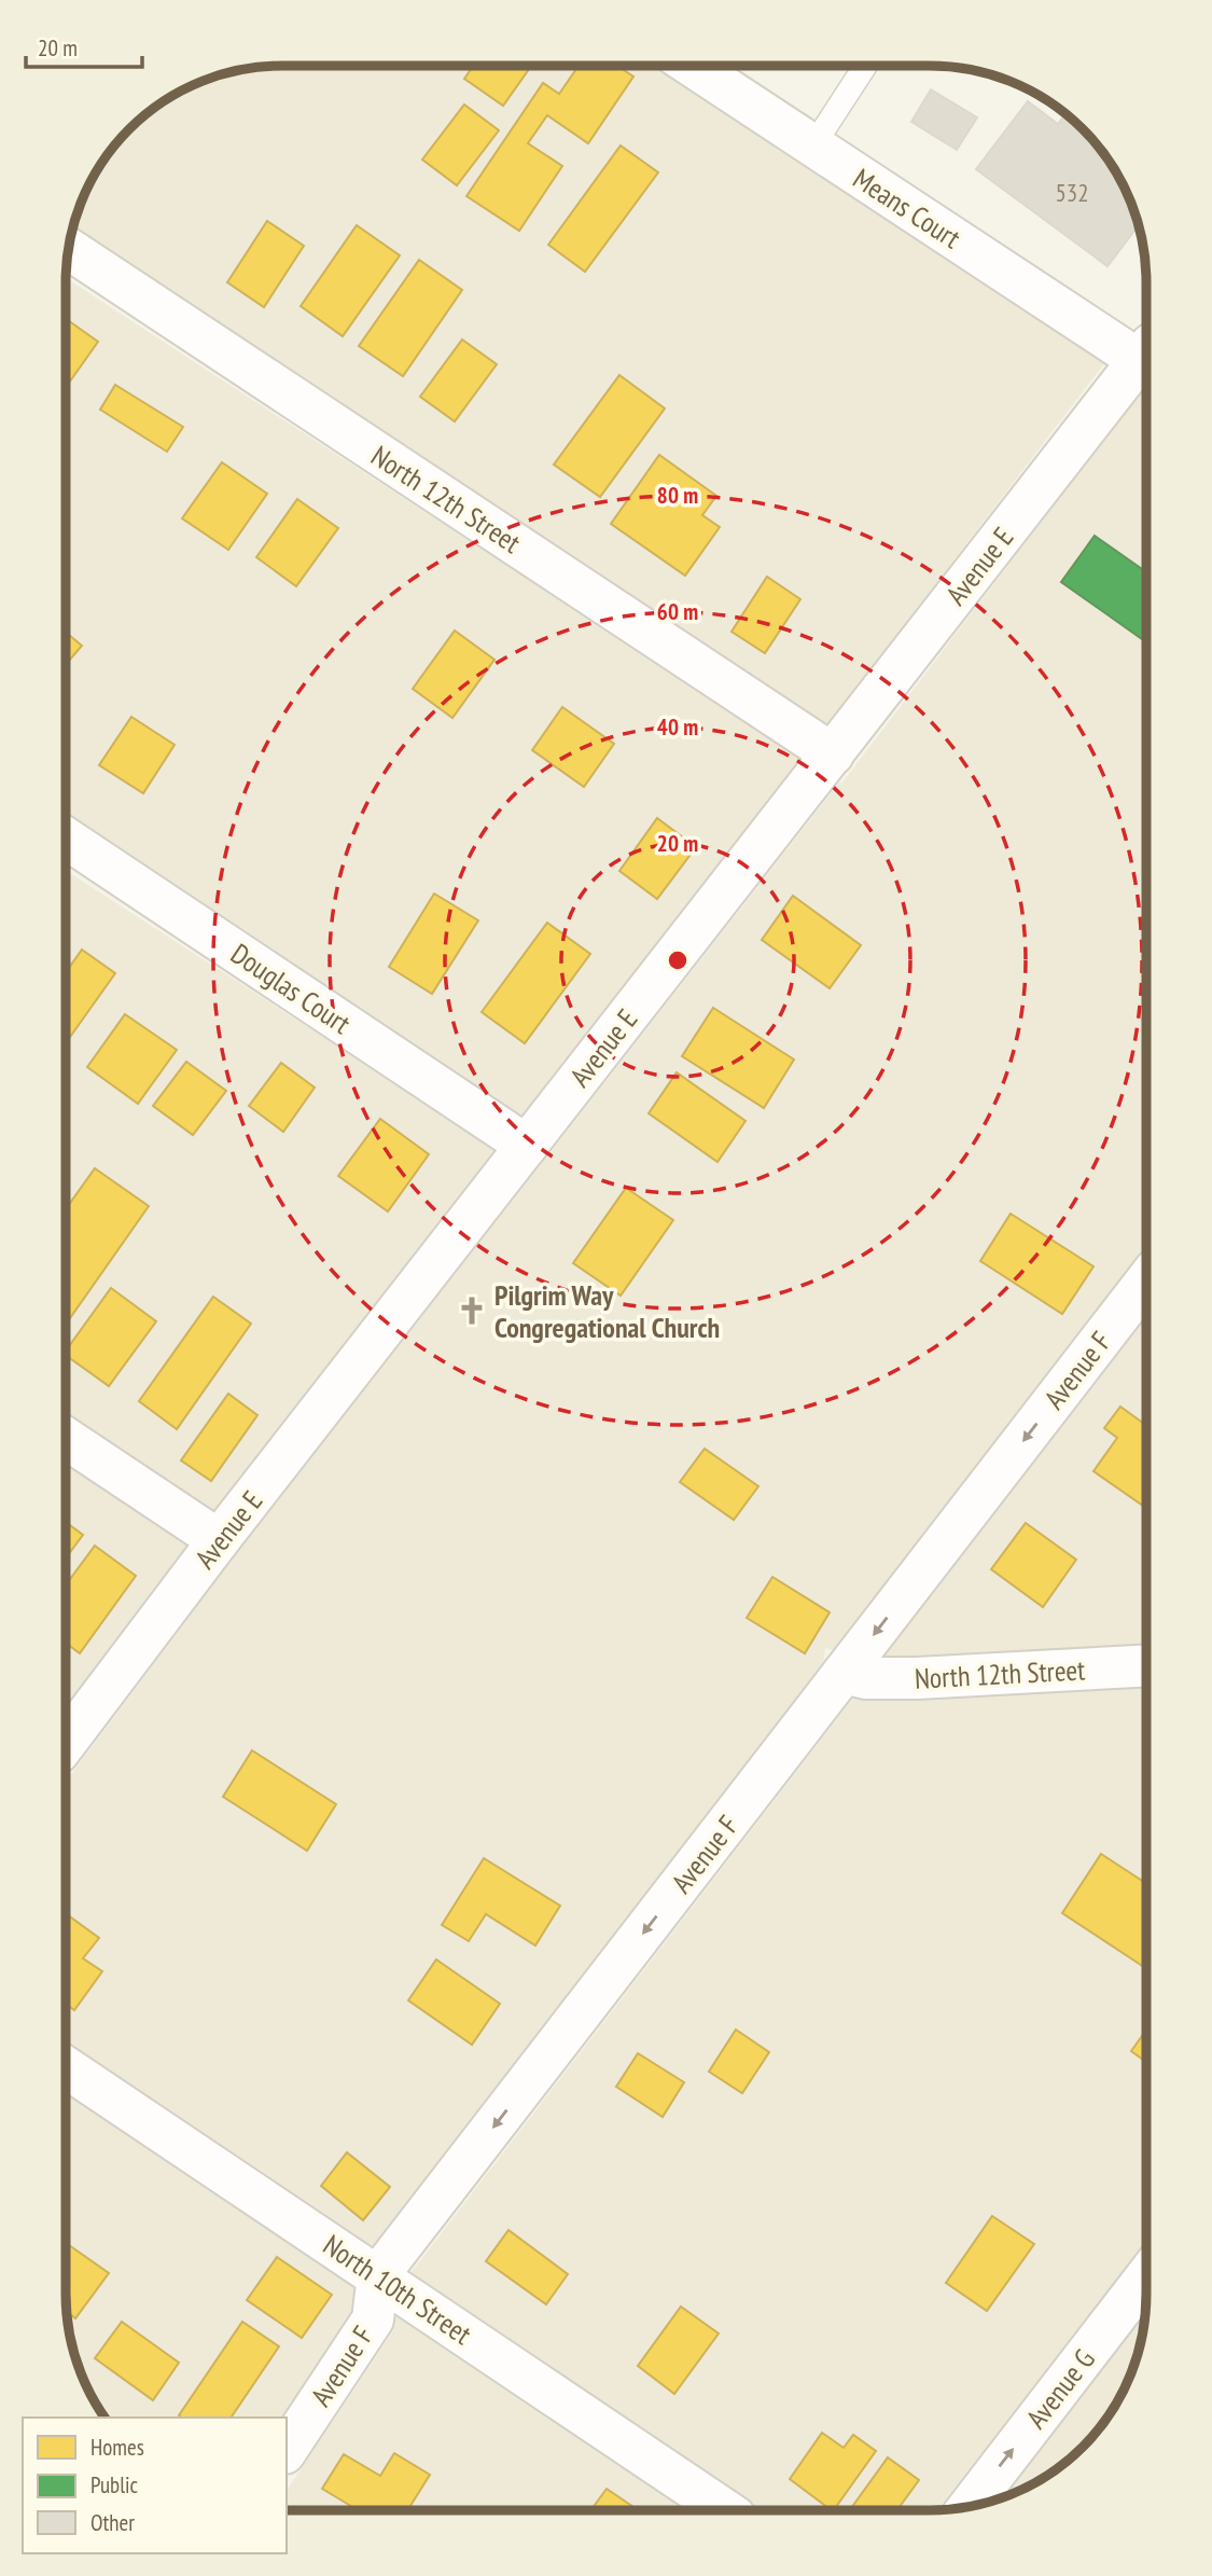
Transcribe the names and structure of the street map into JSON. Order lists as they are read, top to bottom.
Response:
{
  "streets": {
    "street": [
      "Means Court",
      "North 12th Street",
      "Avenue E",
      "Douglas Court",
      "Avenue F",
      "North 10th Street",
      "Avenue G"
    ]
  },
  "crossings": [
    ["Means Court", "Avenue E"],
    ["North 12th Street", "Avenue E"],
    ["North 12th Street", "Avenue F"],
    ["Avenue E", "Douglas Court"],
    ["Avenue F", "North 10th Street"]
  ],
  "one_way": ["Avenue F", "Avenue G"],
  "places": {
    "church": ["Pilgrim Way Congregational Church"]
  },
  "house_numbers": ["532"],
  "legend": ["Homes", "Public", "Other"],
  "scale_bar": "20 m",
  "rings": [
    "80 m",
    "60 m",
    "40 m",
    "20 m"
  ]
}
